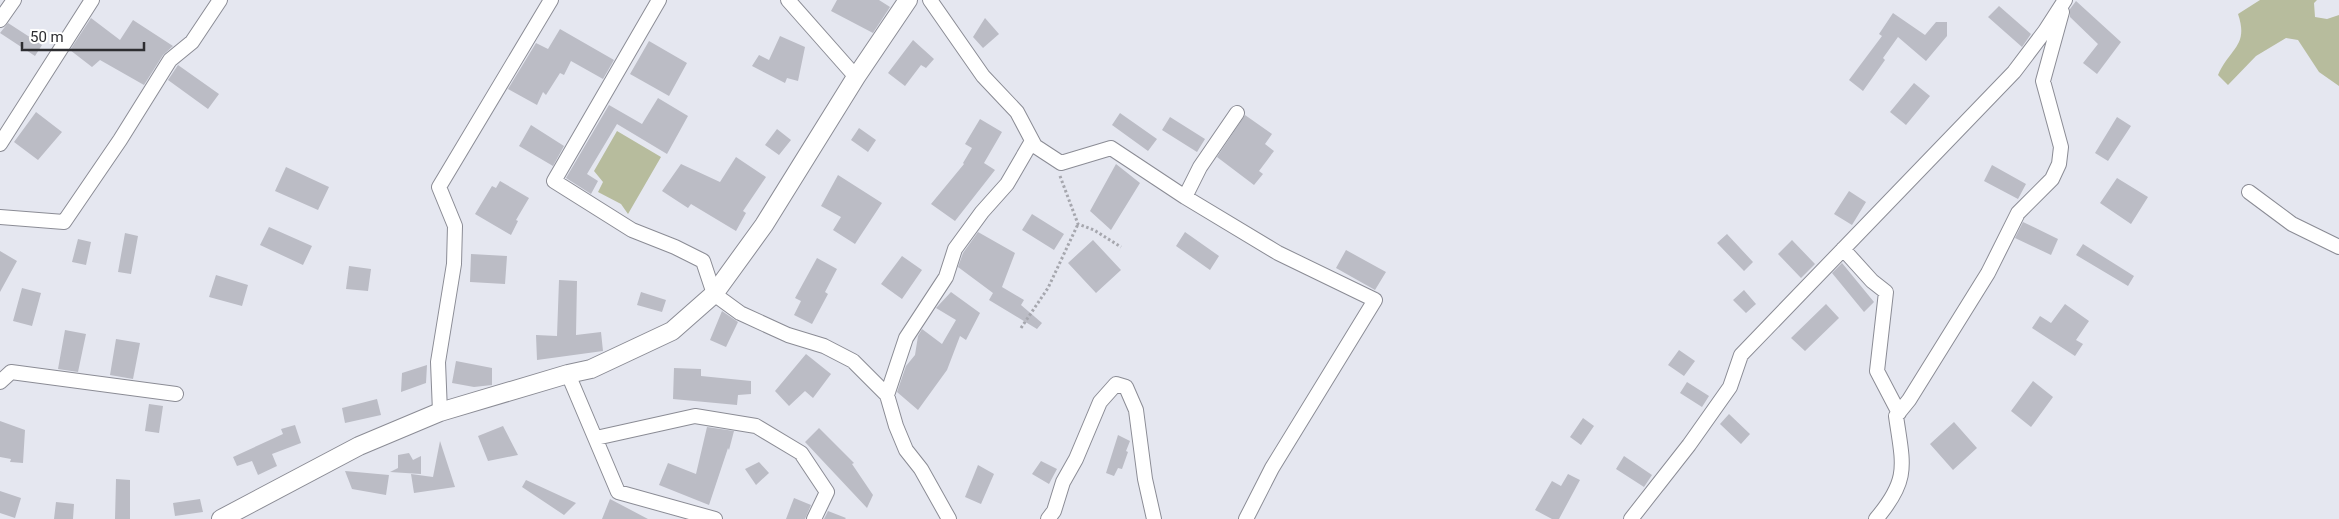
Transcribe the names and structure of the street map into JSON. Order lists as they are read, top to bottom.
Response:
{
  "scale_bar": "50 m"
}
